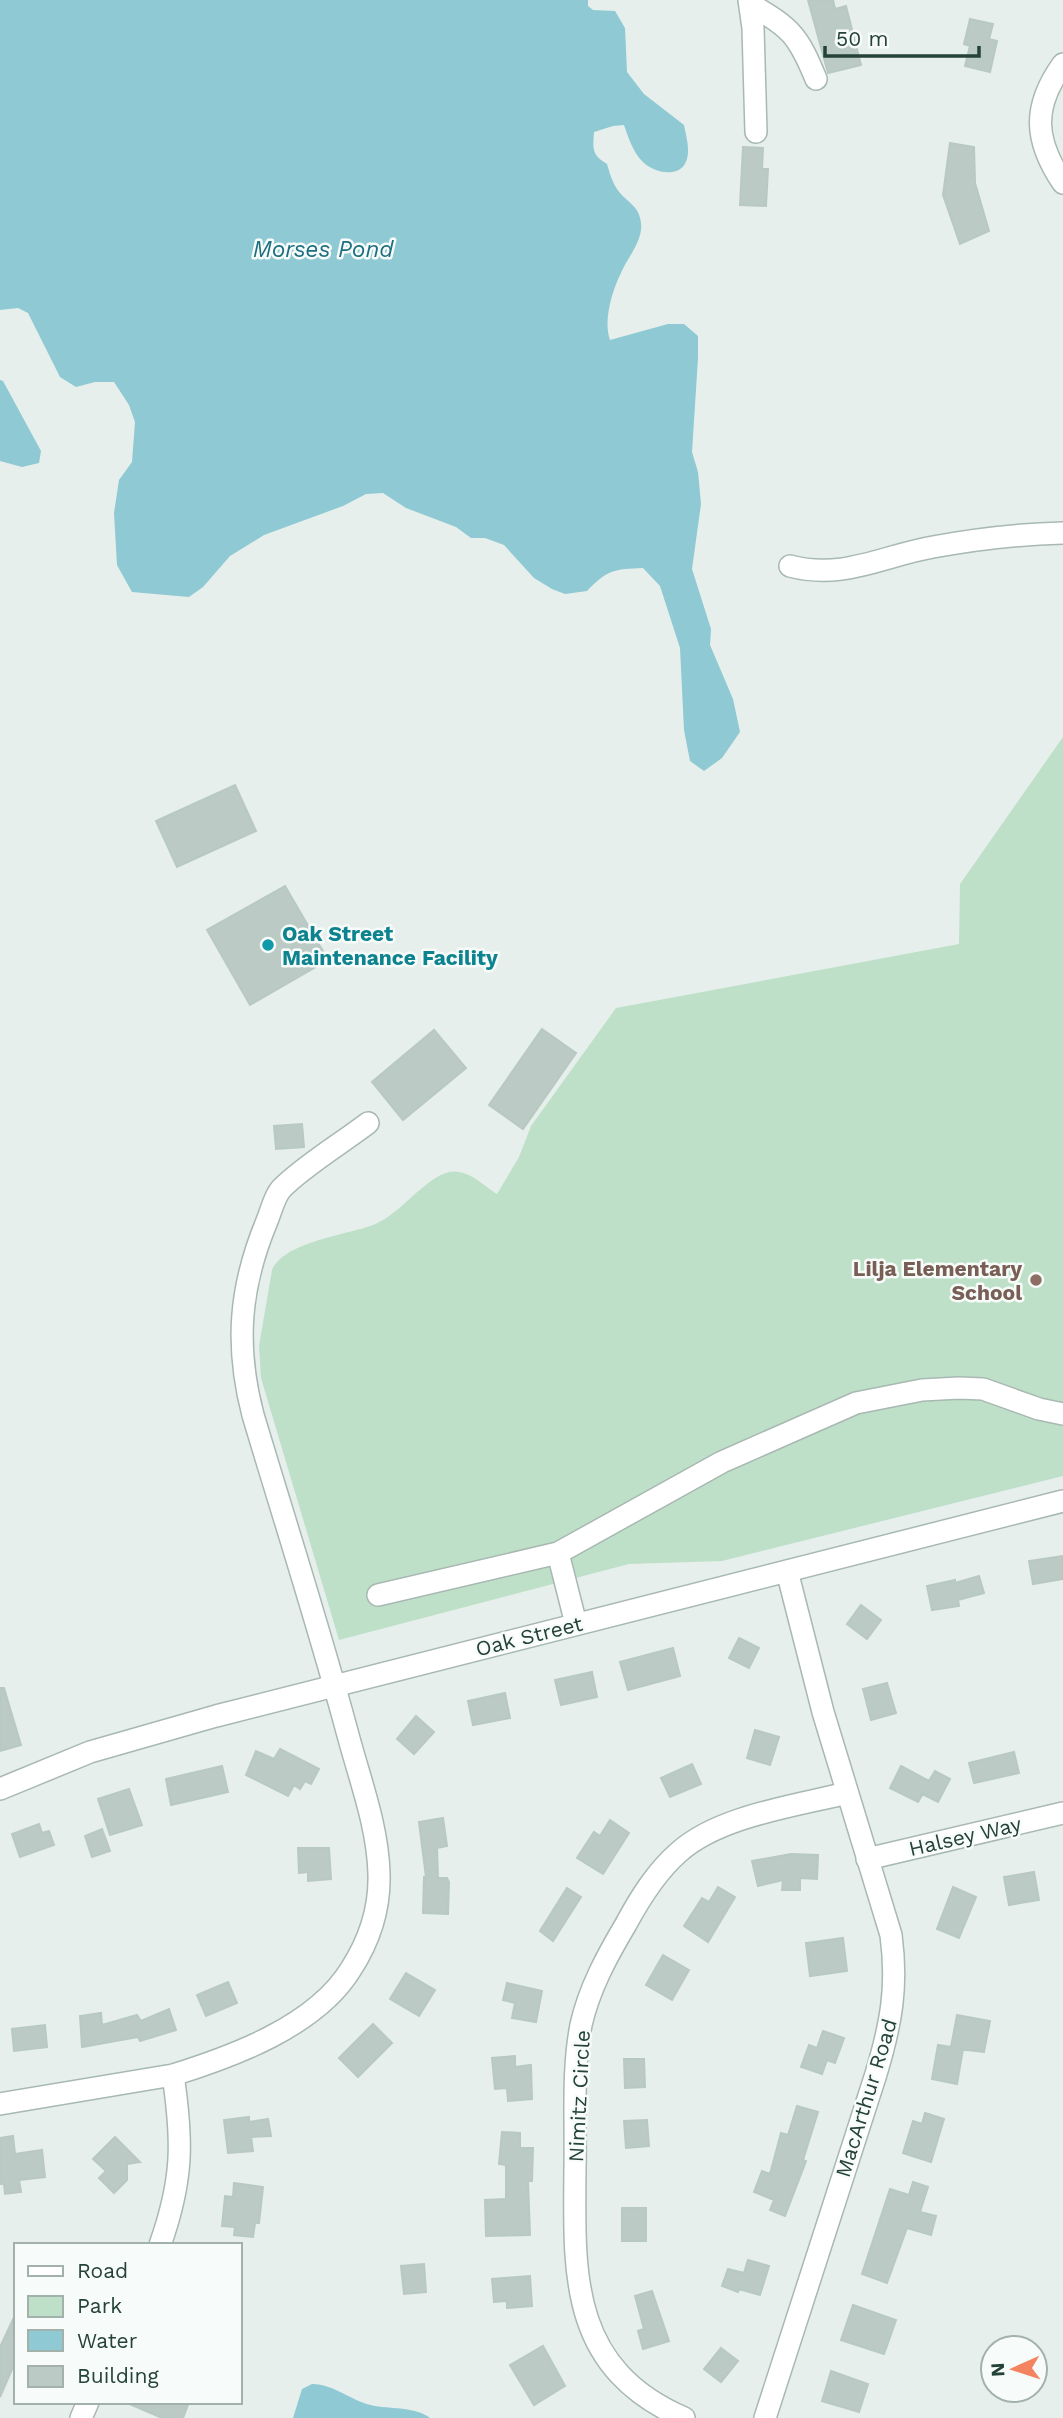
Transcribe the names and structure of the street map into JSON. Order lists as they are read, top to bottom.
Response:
{
  "streets": {
    "street": [
      "Oak Street",
      "Halsey Way",
      "Nimitz Circle",
      "MacArthur Road"
    ]
  },
  "crossings": [
    ["Oak Street", "MacArthur Road"],
    ["Halsey Way", "MacArthur Road"],
    ["Nimitz Circle", "MacArthur Road"]
  ],
  "water": ["Morses Pond"],
  "places": ["Oak Street Maintenance Facility", "Lilja Elementary School"],
  "legend": [
    "Road",
    "Park",
    "Water",
    "Building"
  ],
  "scale_bar": "50 m",
  "north": "left"
}
